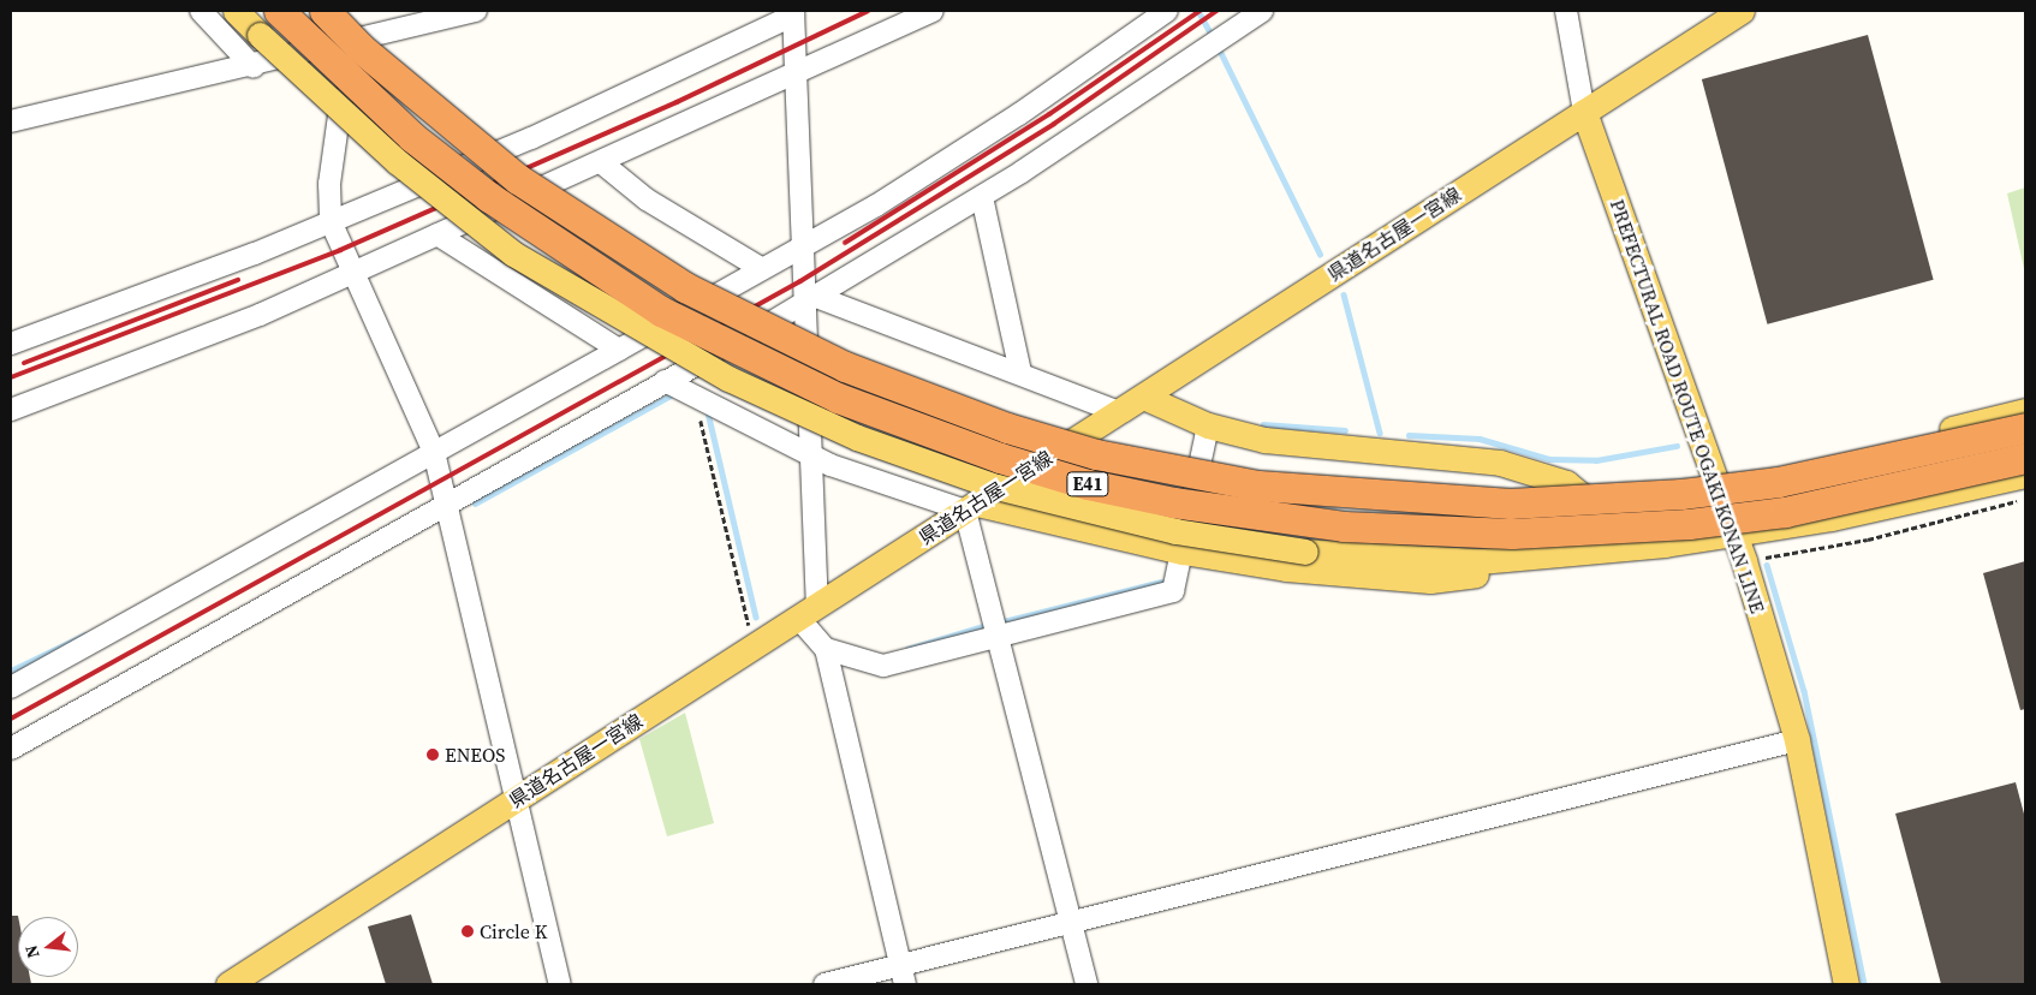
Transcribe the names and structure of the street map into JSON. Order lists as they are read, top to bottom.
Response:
{
  "streets": {
    "highway": ["E41"],
    "main road": ["県道名古屋一宮線", "PREFECTURAL ROAD ROUTE OGAKI KONAN LINE"]
  },
  "crossings": [
    ["県道名古屋一宮線", "PREFECTURAL ROAD ROUTE OGAKI KONAN LINE"]
  ],
  "places": ["ENEOS", "Circle K"],
  "north": "left"
}
